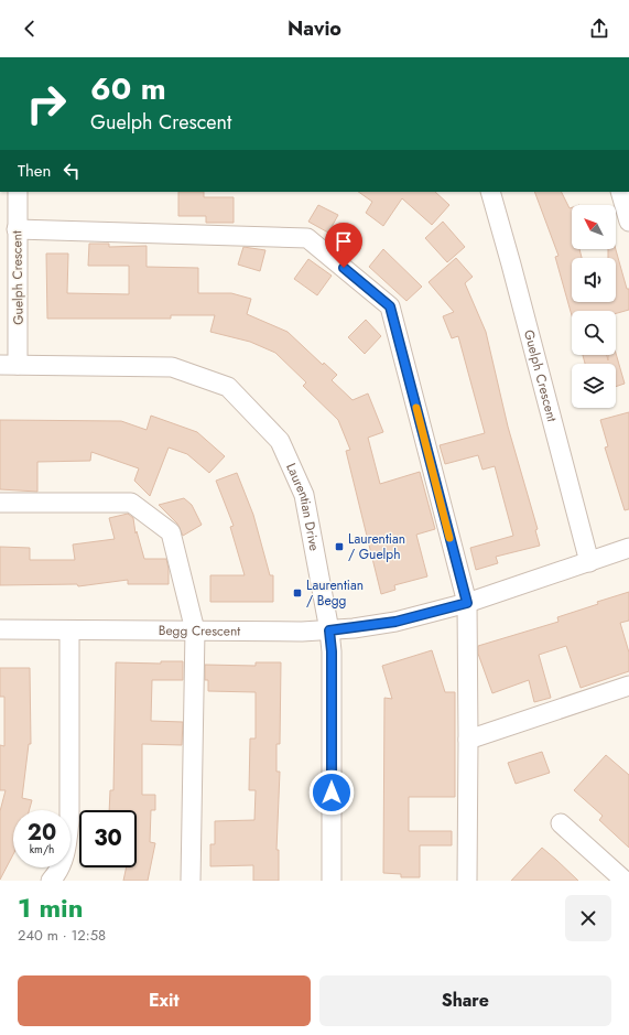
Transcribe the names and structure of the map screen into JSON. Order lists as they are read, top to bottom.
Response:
{
  "streets": {
    "street": ["Guelph Crescent", "Laurentian Drive", "Begg Crescent"]
  },
  "crossings": [
    ["Guelph Crescent", "Laurentian Drive"],
    ["Laurentian Drive", "Begg Crescent"]
  ],
  "places": {
    "transit": ["Laurentian / Guelph", "Laurentian / Begg"]
  },
  "north": "top left",
  "page": {
    "header": "Navio",
    "turn": ["60 m", "Guelph Crescent"],
    "then": "Then",
    "speed": "20 km/h",
    "limit": "30",
    "heading": ["1 min", "240 m · 12:58"],
    "buttons": ["Exit", "Share"]
  }
}
